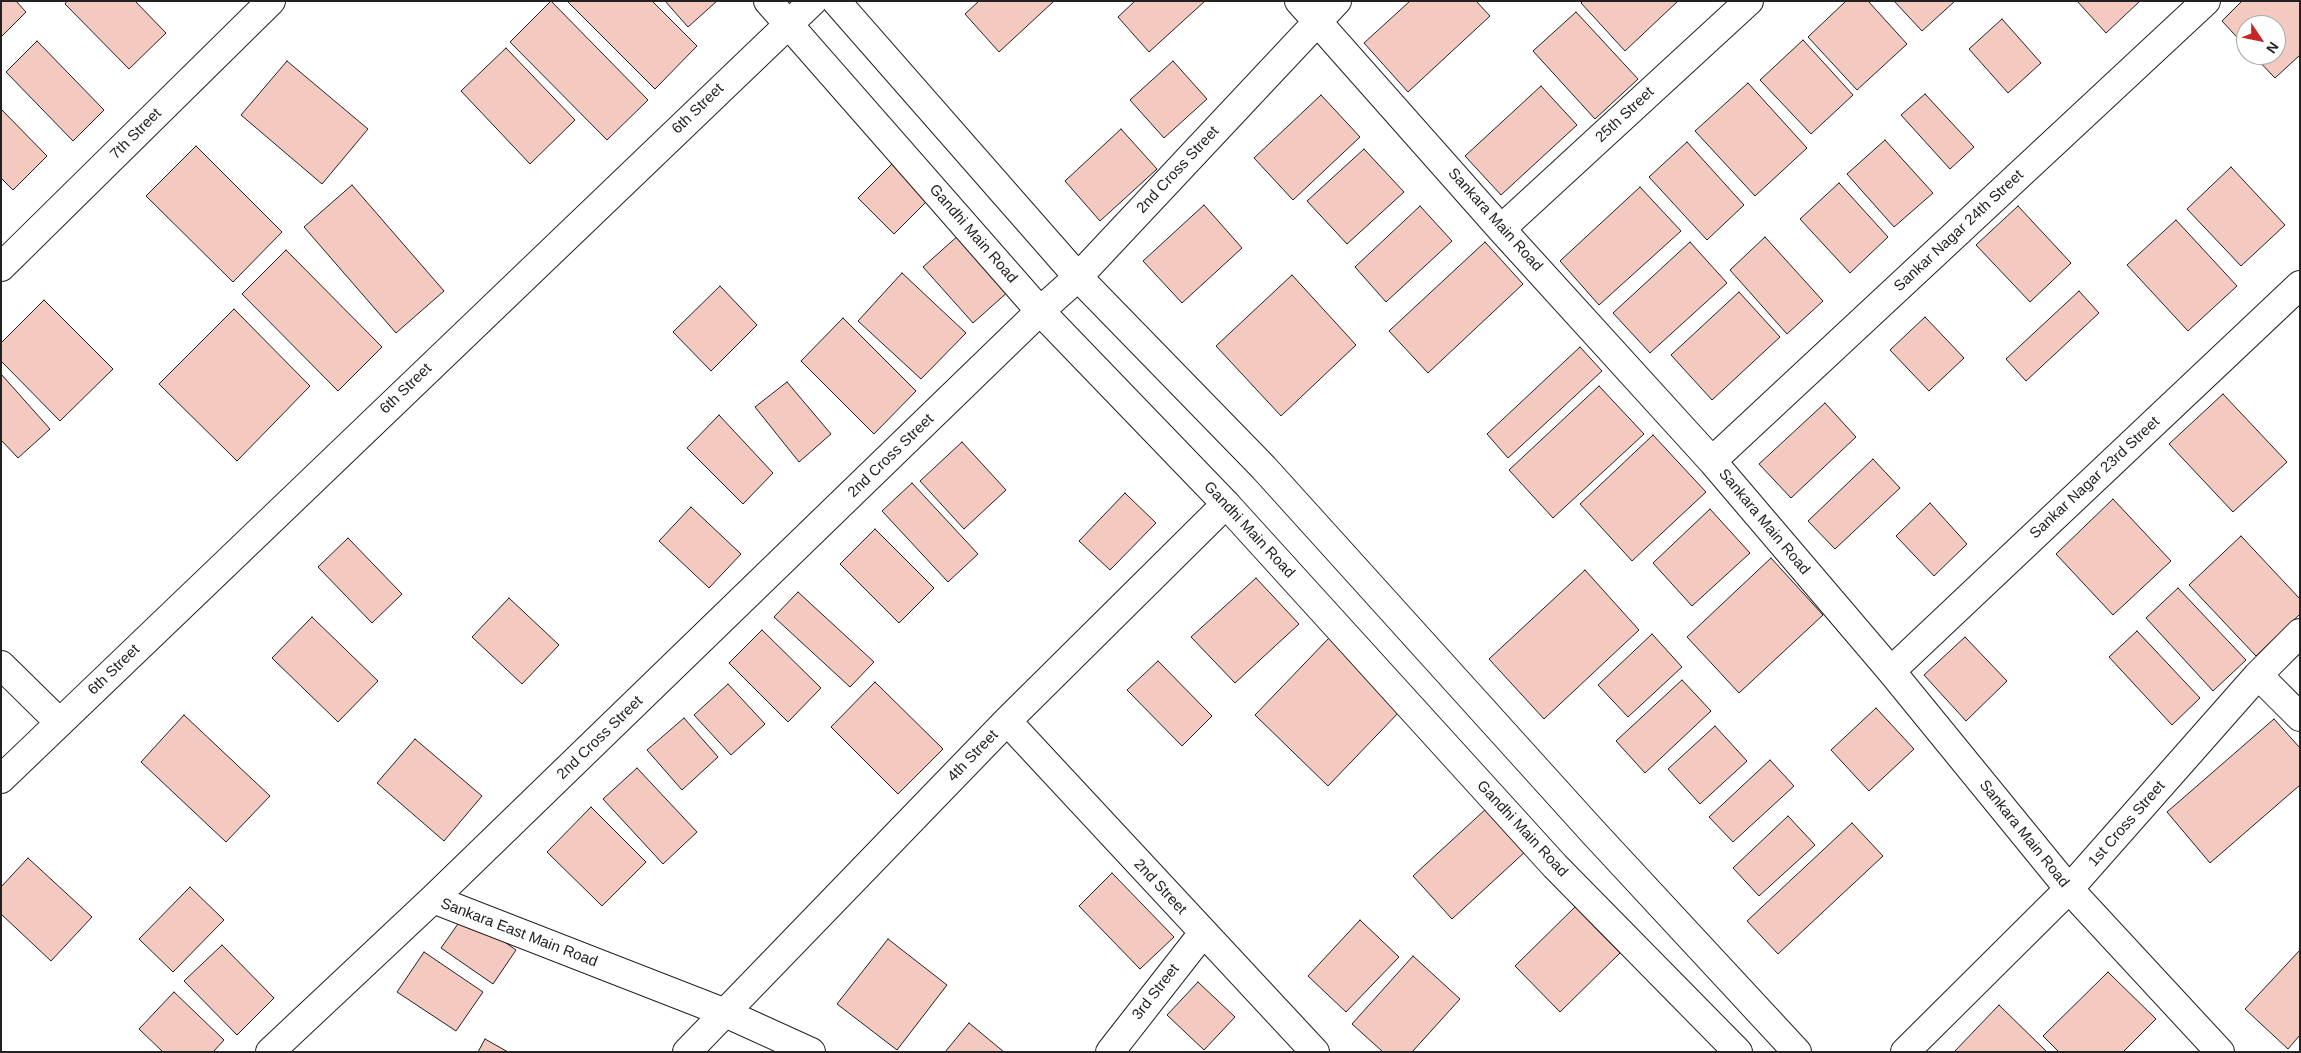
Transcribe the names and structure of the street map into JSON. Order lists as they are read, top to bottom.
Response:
{
  "streets": {
    "street": [
      "6th Street",
      "25th Street",
      "7th Street",
      "2nd Cross Street",
      "Sankara Main Road",
      "Sankar Nagar 24th Street",
      "Gandhi Main Road",
      "Sankar Nagar 23rd Street",
      "4th Street",
      "1st Cross Street",
      "2nd Street",
      "Sankara East Main Road",
      "3rd Street"
    ]
  },
  "crossings": [
    ["6th Street", "Gandhi Main Road"],
    ["25th Street", "Sankara Main Road"],
    ["2nd Cross Street", "Sankara Main Road"],
    ["2nd Cross Street", "Gandhi Main Road"],
    ["2nd Cross Street", "Sankara East Main Road"],
    ["Sankara Main Road", "Sankar Nagar 24th Street"],
    ["Sankara Main Road", "Sankar Nagar 23rd Street"],
    ["Sankara Main Road", "1st Cross Street"],
    ["Gandhi Main Road", "4th Street"],
    ["4th Street", "2nd Street"],
    ["4th Street", "Sankara East Main Road"],
    ["2nd Street", "3rd Street"]
  ],
  "north": "bottom right"
}
